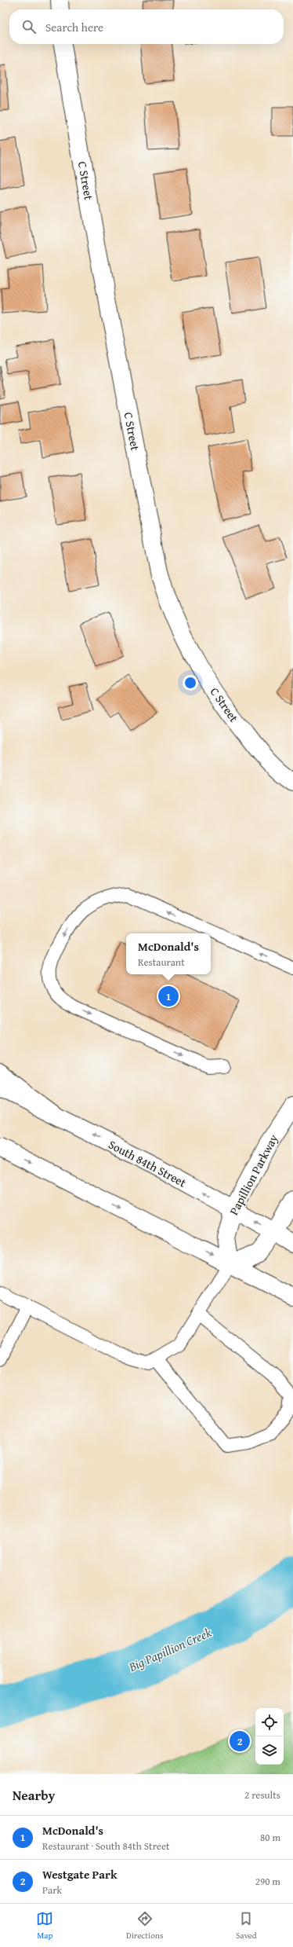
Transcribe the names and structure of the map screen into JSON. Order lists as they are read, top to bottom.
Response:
{
  "streets": {
    "main road": ["C Street", "South 84th Street", "Papillion Parkway"]
  },
  "crossings": [
    ["South 84th Street", "Papillion Parkway"]
  ],
  "water": ["Big Papillion Creek"],
  "page": {
    "search": "Search here",
    "popup": ["McDonald's", "Restaurant"],
    "pins": ["1", "2"],
    "heading": ["Nearby", "2 results"],
    "list": [
      {
        "mark": "1",
        "name": "McDonald's",
        "note": "Restaurant · South 84th Street",
        "value": "80 m"
      },
      {
        "mark": "2",
        "name": "Westgate Park",
        "note": "Park",
        "value": "290 m"
      }
    ],
    "nav": ["Map", "Directions", "Saved"]
  }
}
